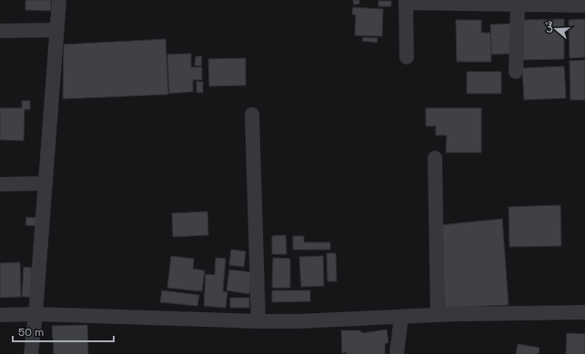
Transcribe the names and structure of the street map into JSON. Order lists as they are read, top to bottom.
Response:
{
  "scale_bar": "50 m",
  "north": "left"
}
